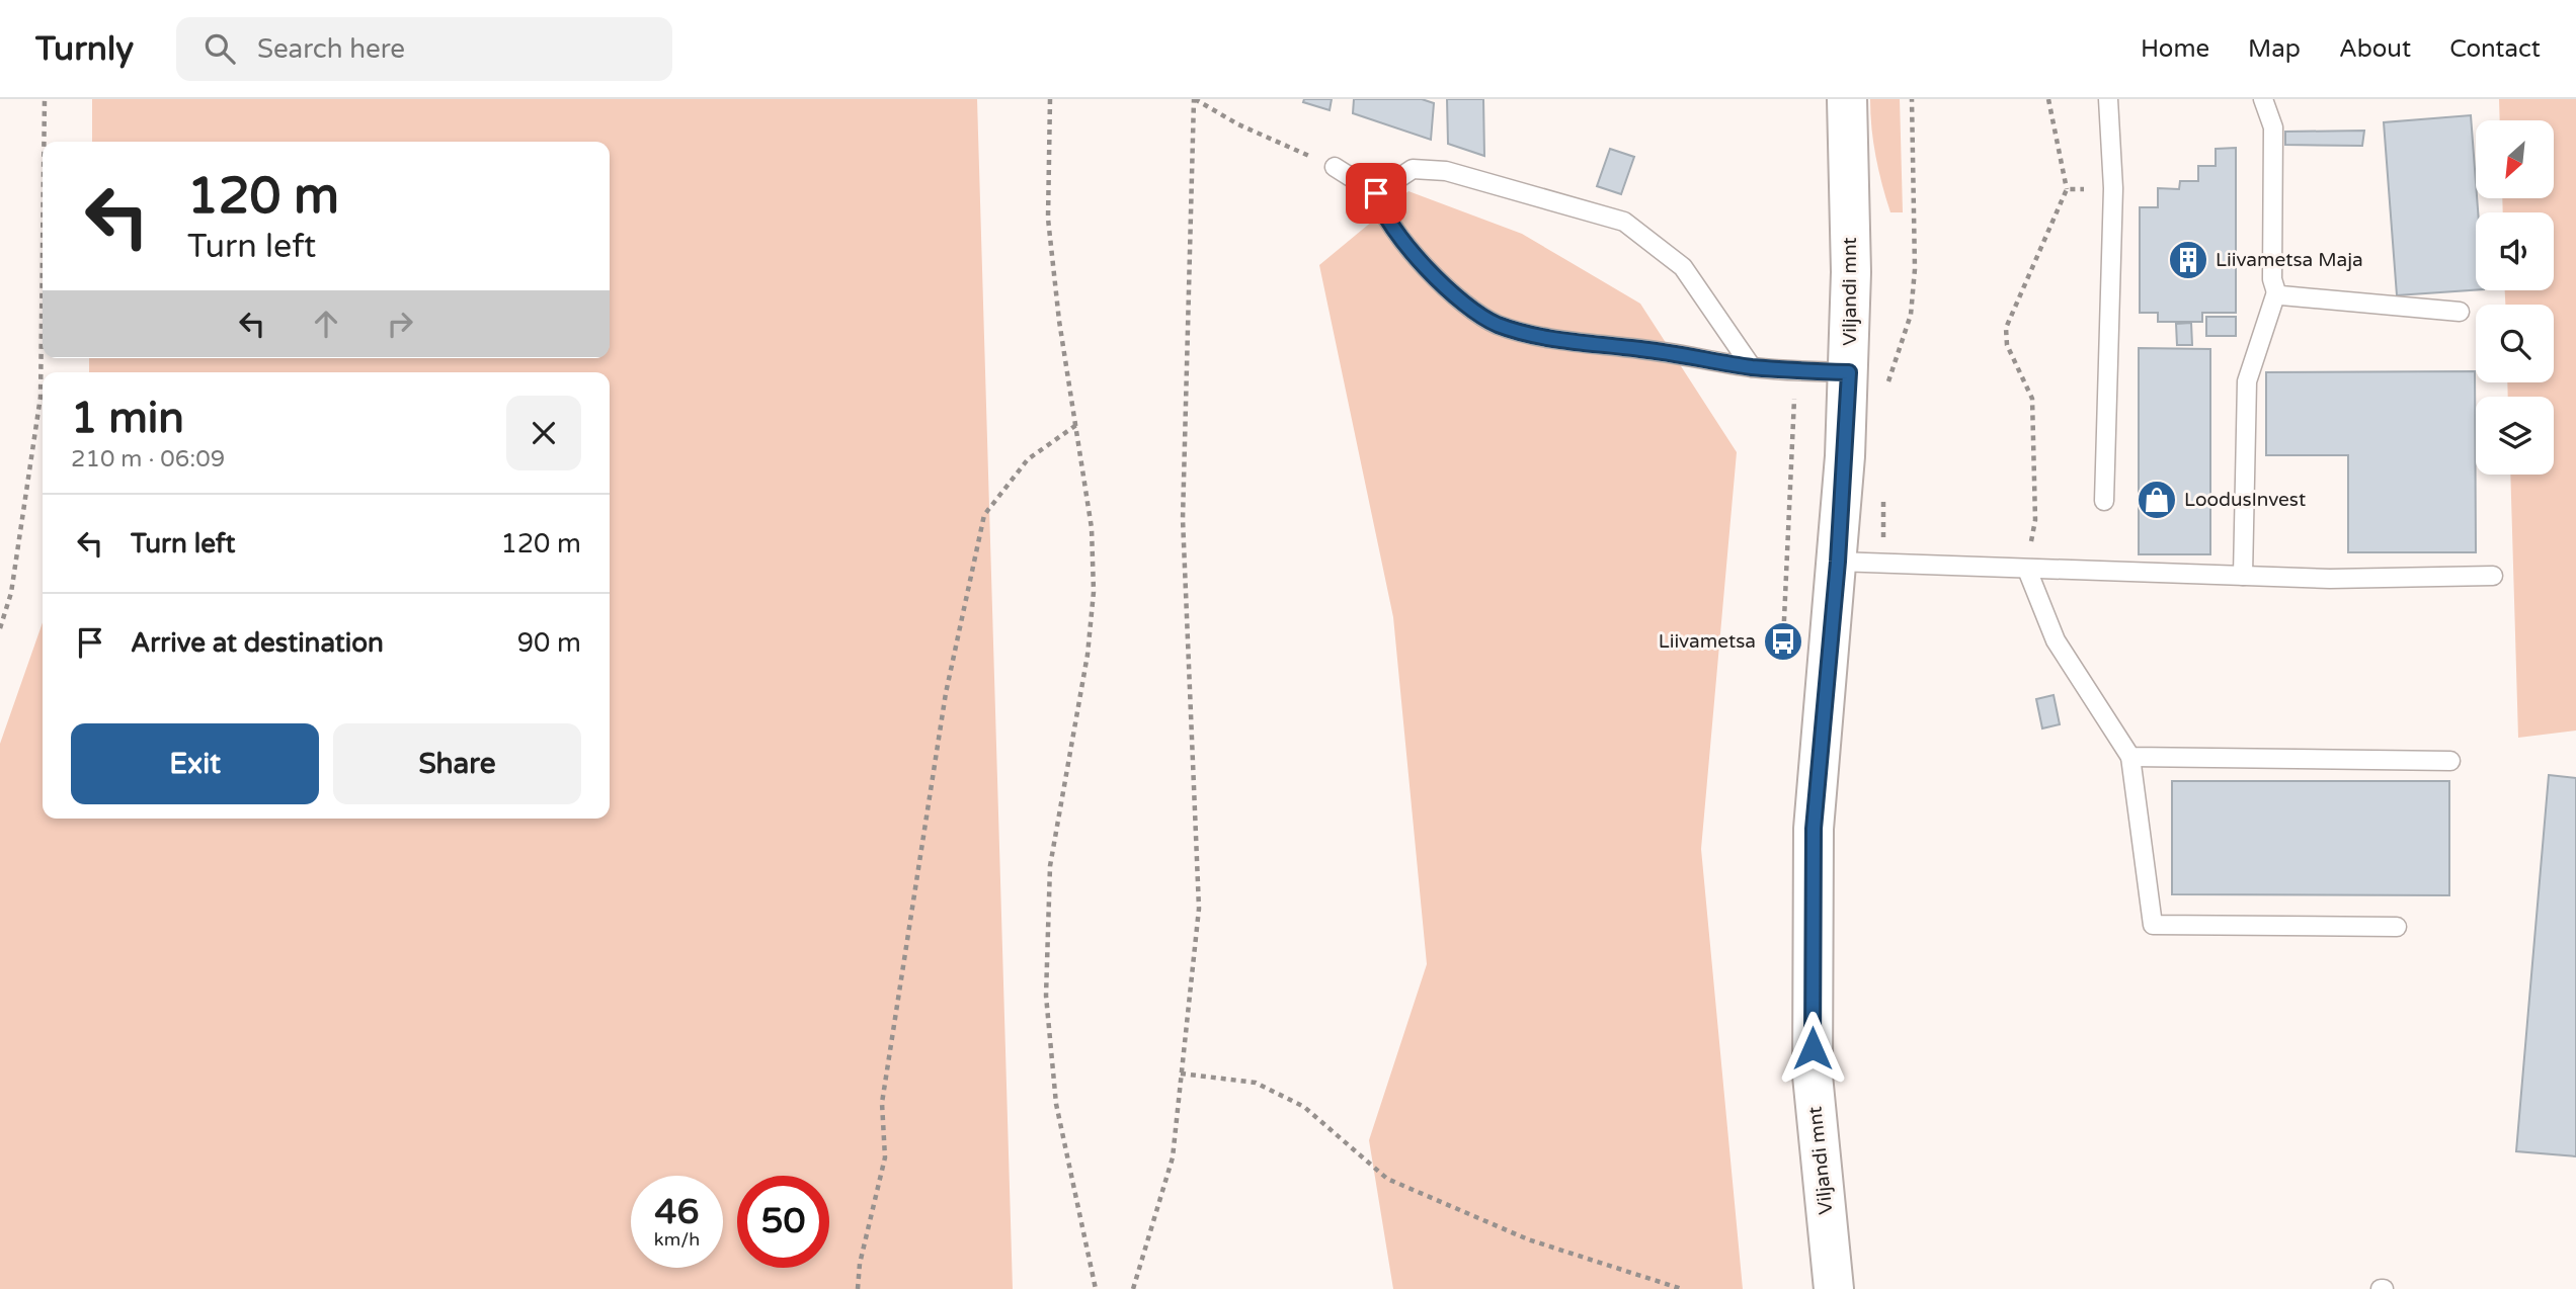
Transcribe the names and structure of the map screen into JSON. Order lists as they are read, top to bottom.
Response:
{
  "streets": {
    "main road": ["Viljandi mnt"]
  },
  "places": {
    "building": ["Liivametsa Maja"],
    "shop": ["LoodusInvest"],
    "bus stop": ["Liivametsa"]
  },
  "north": "bottom left",
  "page": {
    "header": "Turnly",
    "search": "Search here",
    "nav": [
      "Home",
      "Map",
      "About",
      "Contact"
    ],
    "turn": ["120 m", "Turn left"],
    "heading": ["1 min", "210 m · 06:09"],
    "list": [
      {
        "name": "Turn left",
        "value": "120 m"
      },
      {
        "name": "Arrive at destination",
        "value": "90 m"
      }
    ],
    "buttons": ["Exit", "Share"],
    "speed": "46 km/h",
    "limit": "50"
  }
}
